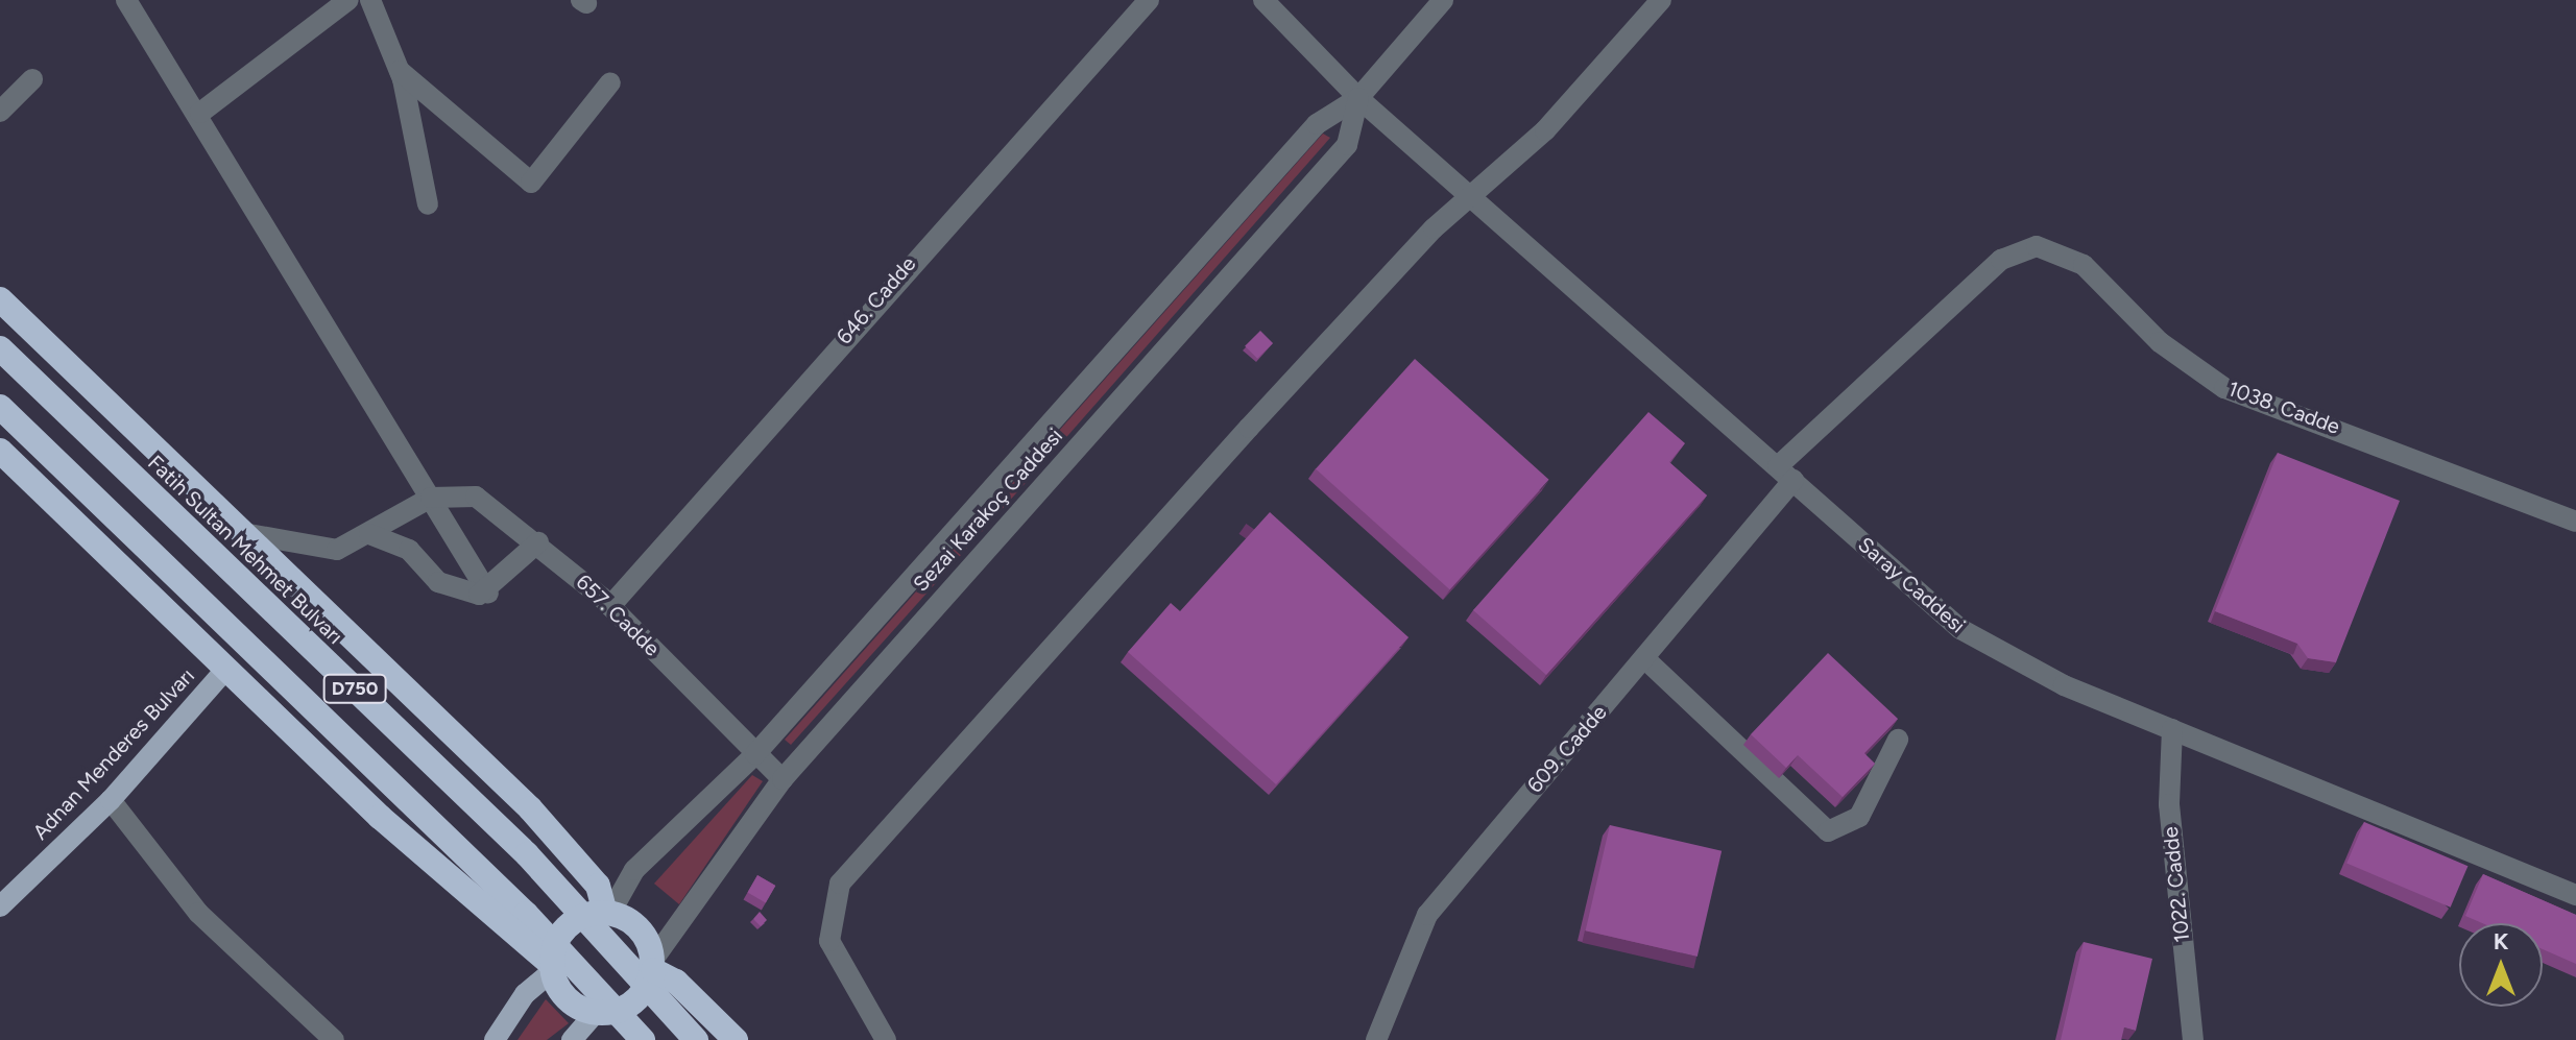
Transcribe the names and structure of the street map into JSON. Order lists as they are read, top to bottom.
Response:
{
  "streets": {
    "highway": ["Fatih Sultan Mehmet Bulvarı", "D750"],
    "main road": ["Adnan Menderes Bulvarı"],
    "street": [
      "646. Cadde",
      "1038. Cadde",
      "Sezai Karakoç Caddesi",
      "Saray Caddesi",
      "657. Cadde",
      "609. Cadde",
      "1022. Cadde"
    ]
  },
  "crossings": [
    ["646. Cadde", "657. Cadde"],
    ["1038. Cadde", "609. Cadde"],
    ["Sezai Karakoç Caddesi", "Saray Caddesi"],
    ["Sezai Karakoç Caddesi", "657. Cadde"],
    ["Saray Caddesi", "609. Cadde"],
    ["Saray Caddesi", "1022. Cadde"]
  ],
  "north": "top"
}
